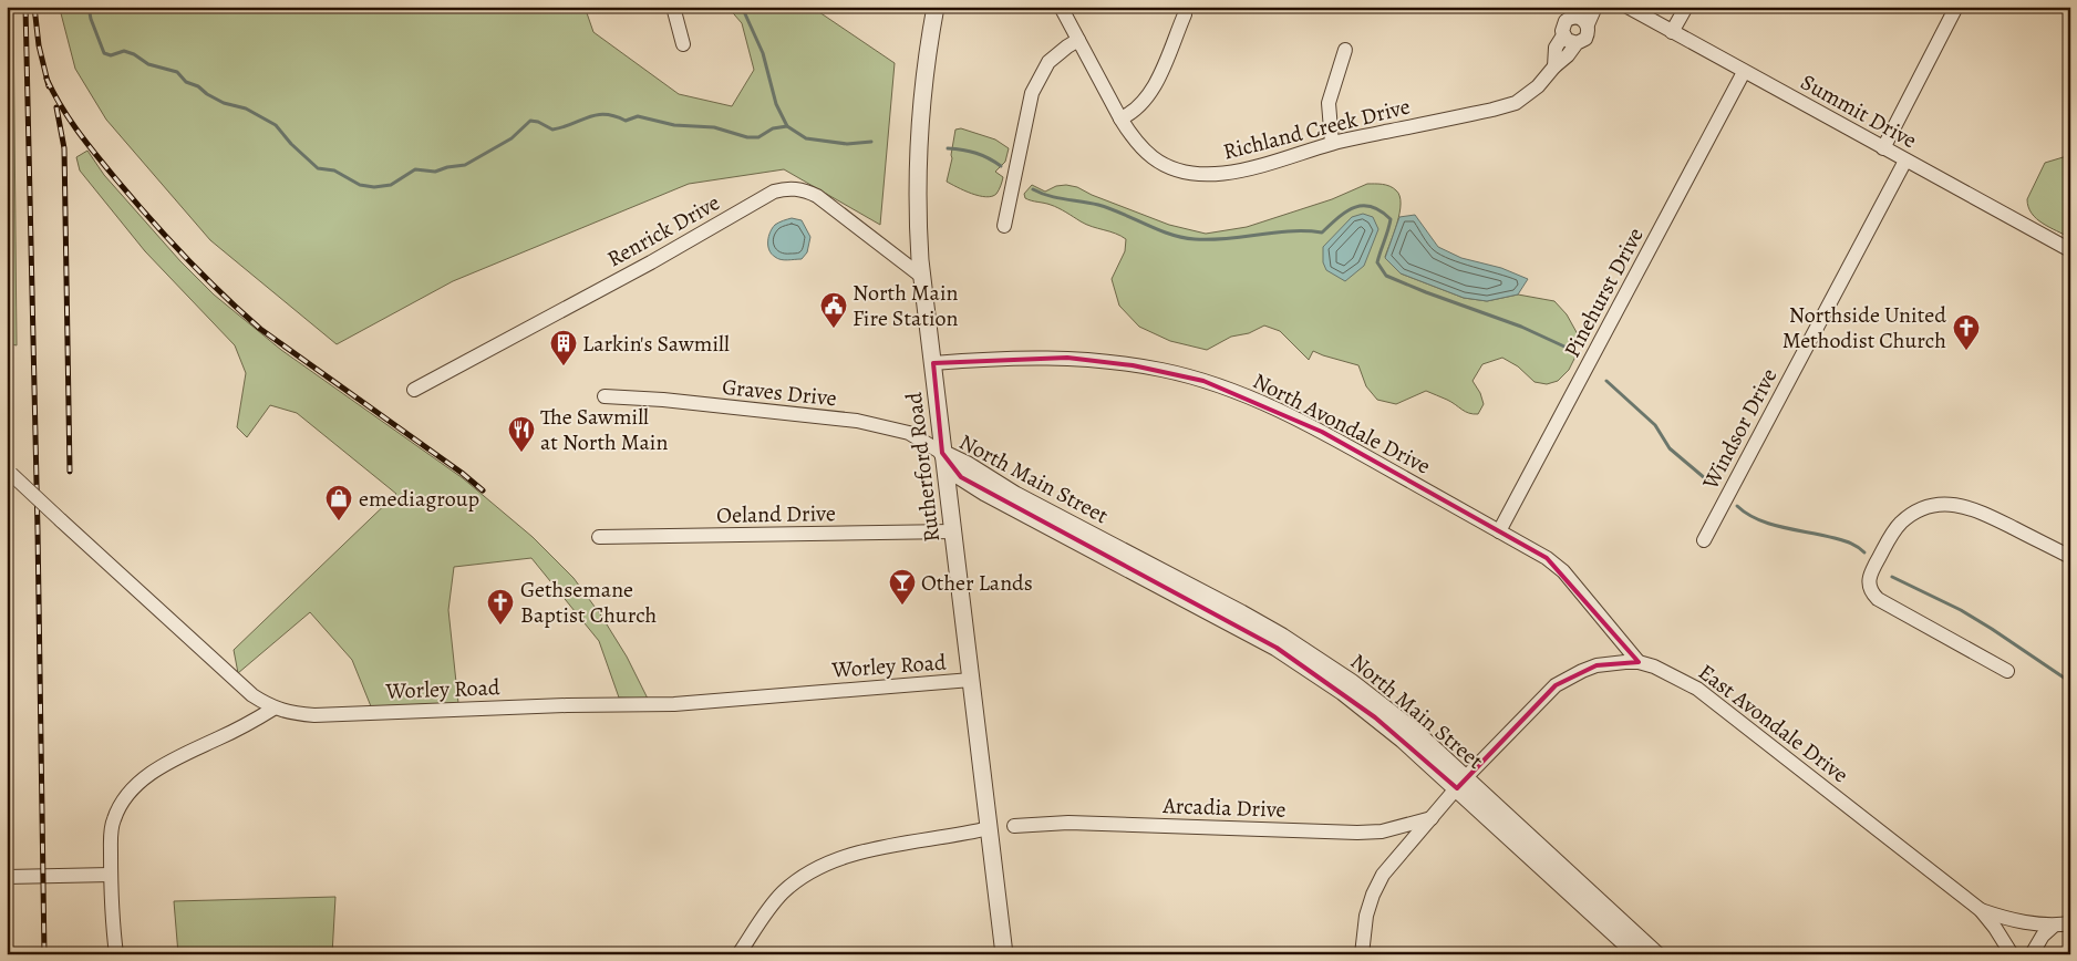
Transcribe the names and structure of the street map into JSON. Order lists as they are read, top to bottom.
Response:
{
  "streets": {
    "street": [
      "Summit Drive",
      "Richland Creek Drive",
      "Renrick Drive",
      "Pinehurst Drive",
      "Graves Drive",
      "North Avondale Drive",
      "Windsor Drive",
      "Rutherford Road",
      "North Main Street",
      "Oeland Drive",
      "Worley Road",
      "East Avondale Drive",
      "Arcadia Drive"
    ]
  },
  "crossings": [
    ["Summit Drive", "Pinehurst Drive"],
    ["Summit Drive", "Windsor Drive"],
    ["Renrick Drive", "Rutherford Road"],
    ["Pinehurst Drive", "North Avondale Drive"],
    ["Graves Drive", "Rutherford Road"],
    ["Graves Drive", "North Main Street"],
    ["North Avondale Drive", "Rutherford Road"],
    ["North Avondale Drive", "East Avondale Drive"],
    ["Rutherford Road", "North Main Street"],
    ["Rutherford Road", "Oeland Drive"],
    ["Rutherford Road", "Worley Road"],
    ["North Main Street", "East Avondale Drive"],
    ["East Avondale Drive", "Arcadia Drive"]
  ],
  "places": {
    "public building": ["North Main Fire Station"],
    "church": ["Northside United Methodist Church", "Gethsemane Baptist Church"],
    "building": ["Larkin's Sawmill"],
    "restaurant": ["The Sawmill at North Main"],
    "shop": ["emediagroup"],
    "bar": ["Other Lands"]
  }
}
